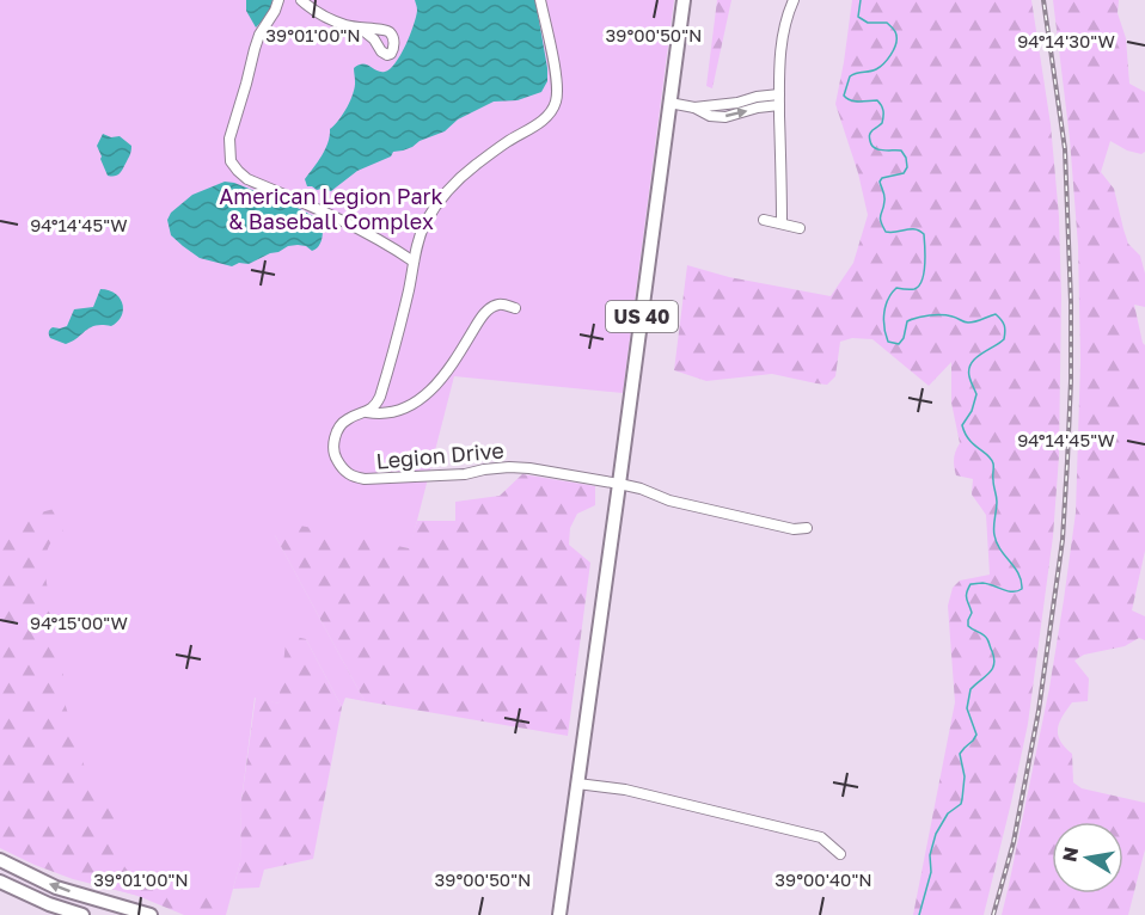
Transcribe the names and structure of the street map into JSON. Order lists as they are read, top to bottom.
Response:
{
  "streets": {
    "main road": ["US 40"],
    "street": ["Legion Drive"]
  },
  "crossings": [
    ["US 40", "Legion Drive"]
  ],
  "parks": ["American Legion Park & Baseball Complex"],
  "north": "left",
  "coordinates": [
    "39°01'00\"N",
    "39°00'50\"N",
    "94°14'30\"W",
    "94°14'45\"W",
    "94°15'00\"W",
    "39°00'40\"N"
  ]
}
